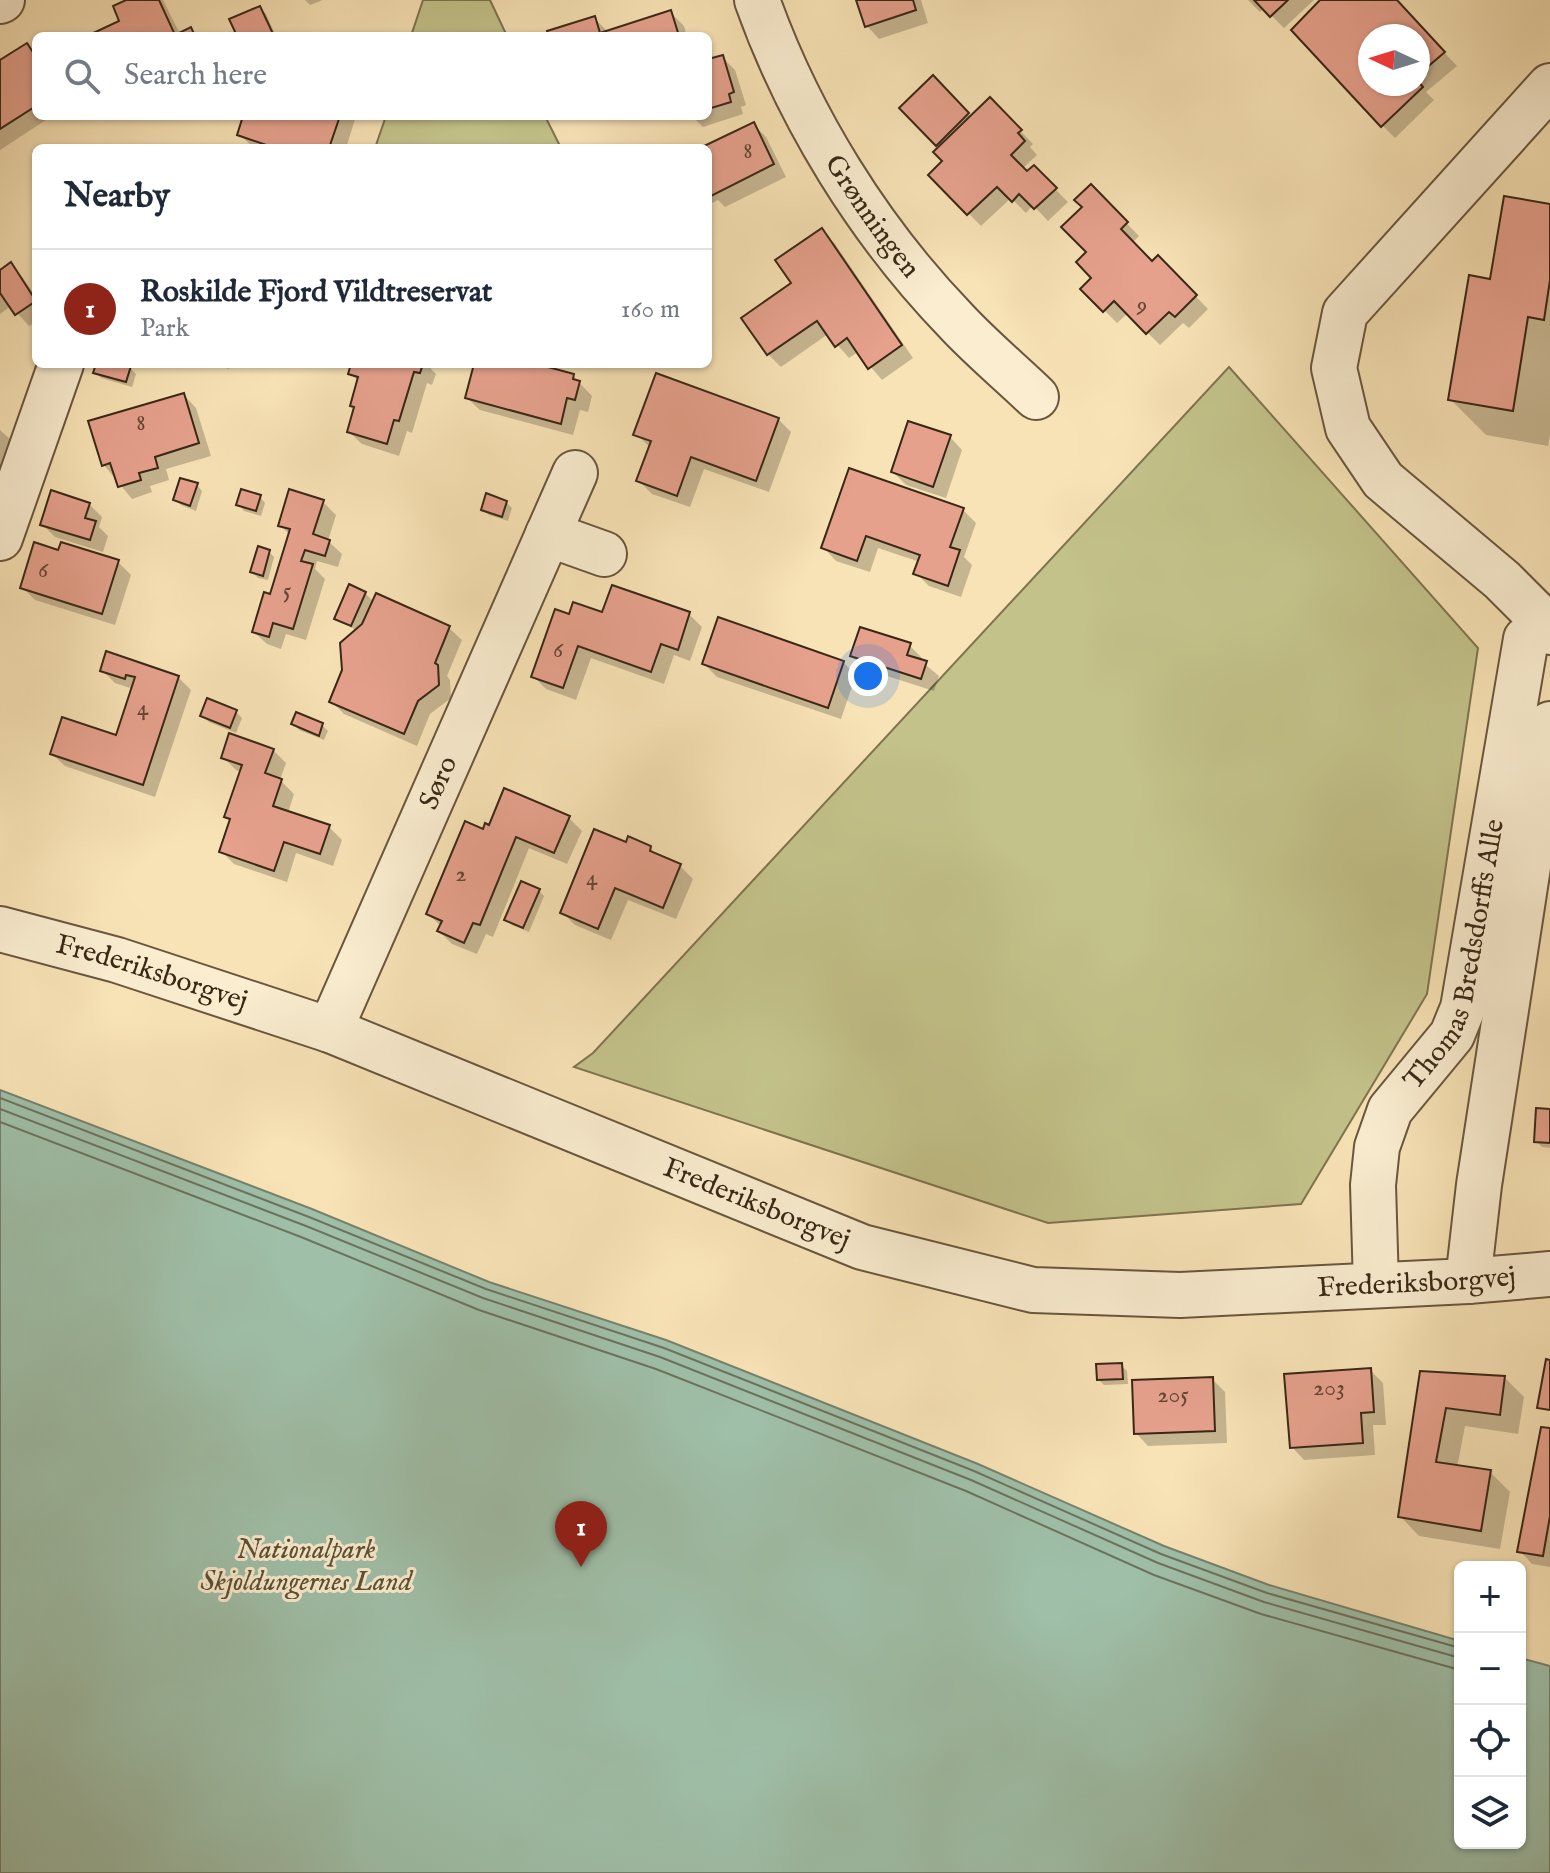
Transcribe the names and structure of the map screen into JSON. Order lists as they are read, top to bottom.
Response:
{
  "streets": {
    "street": [
      "Grønningen",
      "Søro",
      "Thomas Bredsdorffs Alle",
      "Frederiksborgvej"
    ]
  },
  "crossings": [
    ["Søro", "Frederiksborgvej"],
    ["Thomas Bredsdorffs Alle", "Frederiksborgvej"]
  ],
  "parks": ["Nationalpark Skjoldungernes Land"],
  "house_numbers": [
    "8",
    "9",
    "8",
    "6",
    "5",
    "6",
    "4",
    "2",
    "4",
    "203",
    "205"
  ],
  "north": "left",
  "page": {
    "search": "Search here",
    "heading": "Nearby",
    "list": [
      {
        "mark": "1",
        "name": "Roskilde Fjord Vildtreservat",
        "note": "Park",
        "value": "160 m"
      }
    ],
    "pins": "1",
    "map_buttons": ["+", "−"]
  }
}
